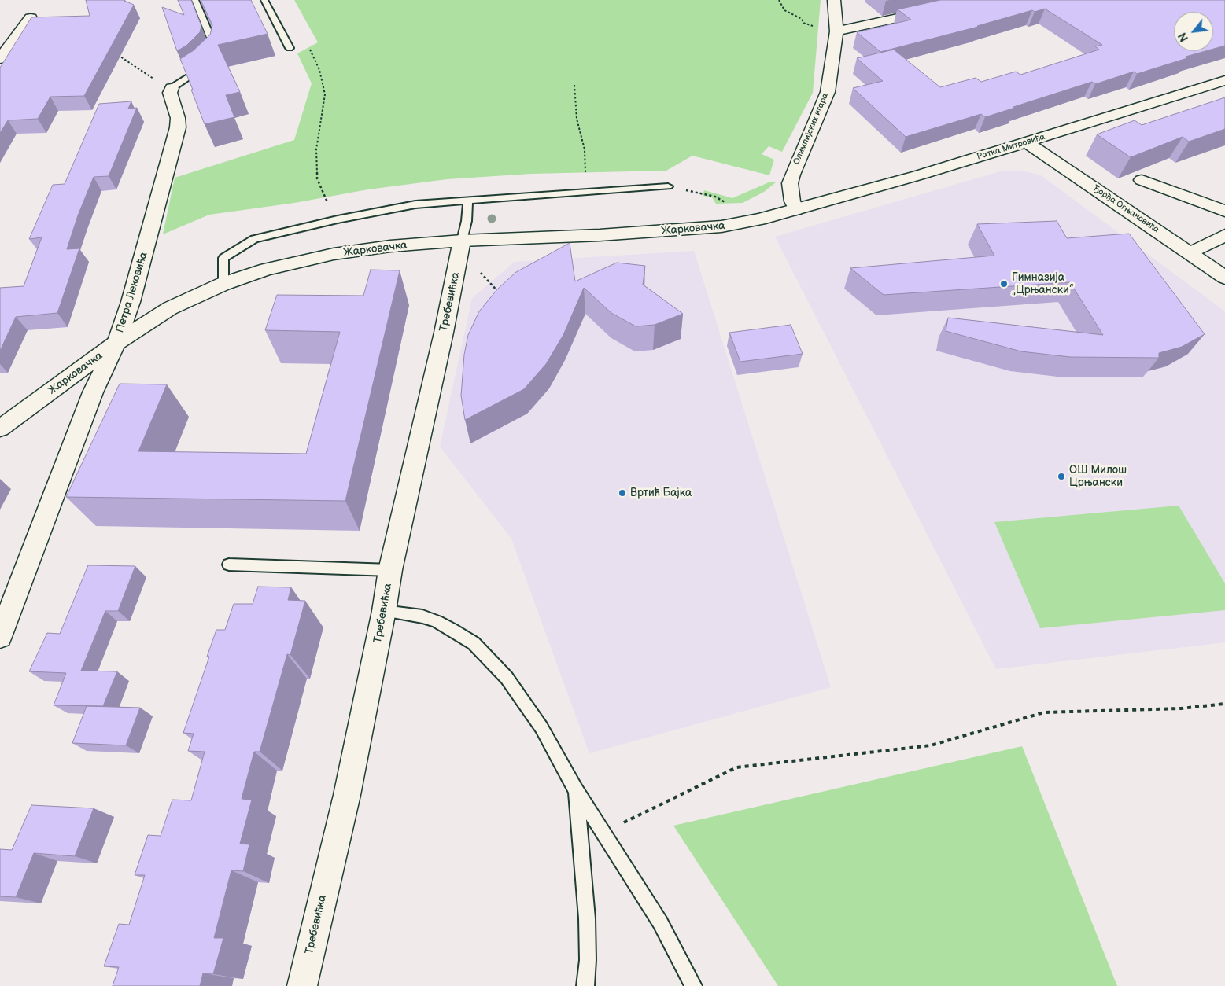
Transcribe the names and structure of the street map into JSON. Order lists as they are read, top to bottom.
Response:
{
  "streets": {
    "street": [
      "Олимпијских игара",
      "Ратка Митровића",
      "Ђорђа Огњановића",
      "Жарковачка",
      "Петра Лековића",
      "Требевићка"
    ]
  },
  "crossings": [
    ["Олимпијских игара", "Ратка Митровића"],
    ["Олимпијских игара", "Жарковачка"],
    ["Ратка Митровића", "Ђорђа Огњановића"],
    ["Ратка Митровића", "Жарковачка"],
    ["Жарковачка", "Петра Лековића"],
    ["Жарковачка", "Требевићка"]
  ],
  "places": ["Гимназија „Црњански”", "ОШ Милош Црњански", "Вртић Бајка"],
  "north": "bottom left"
}
